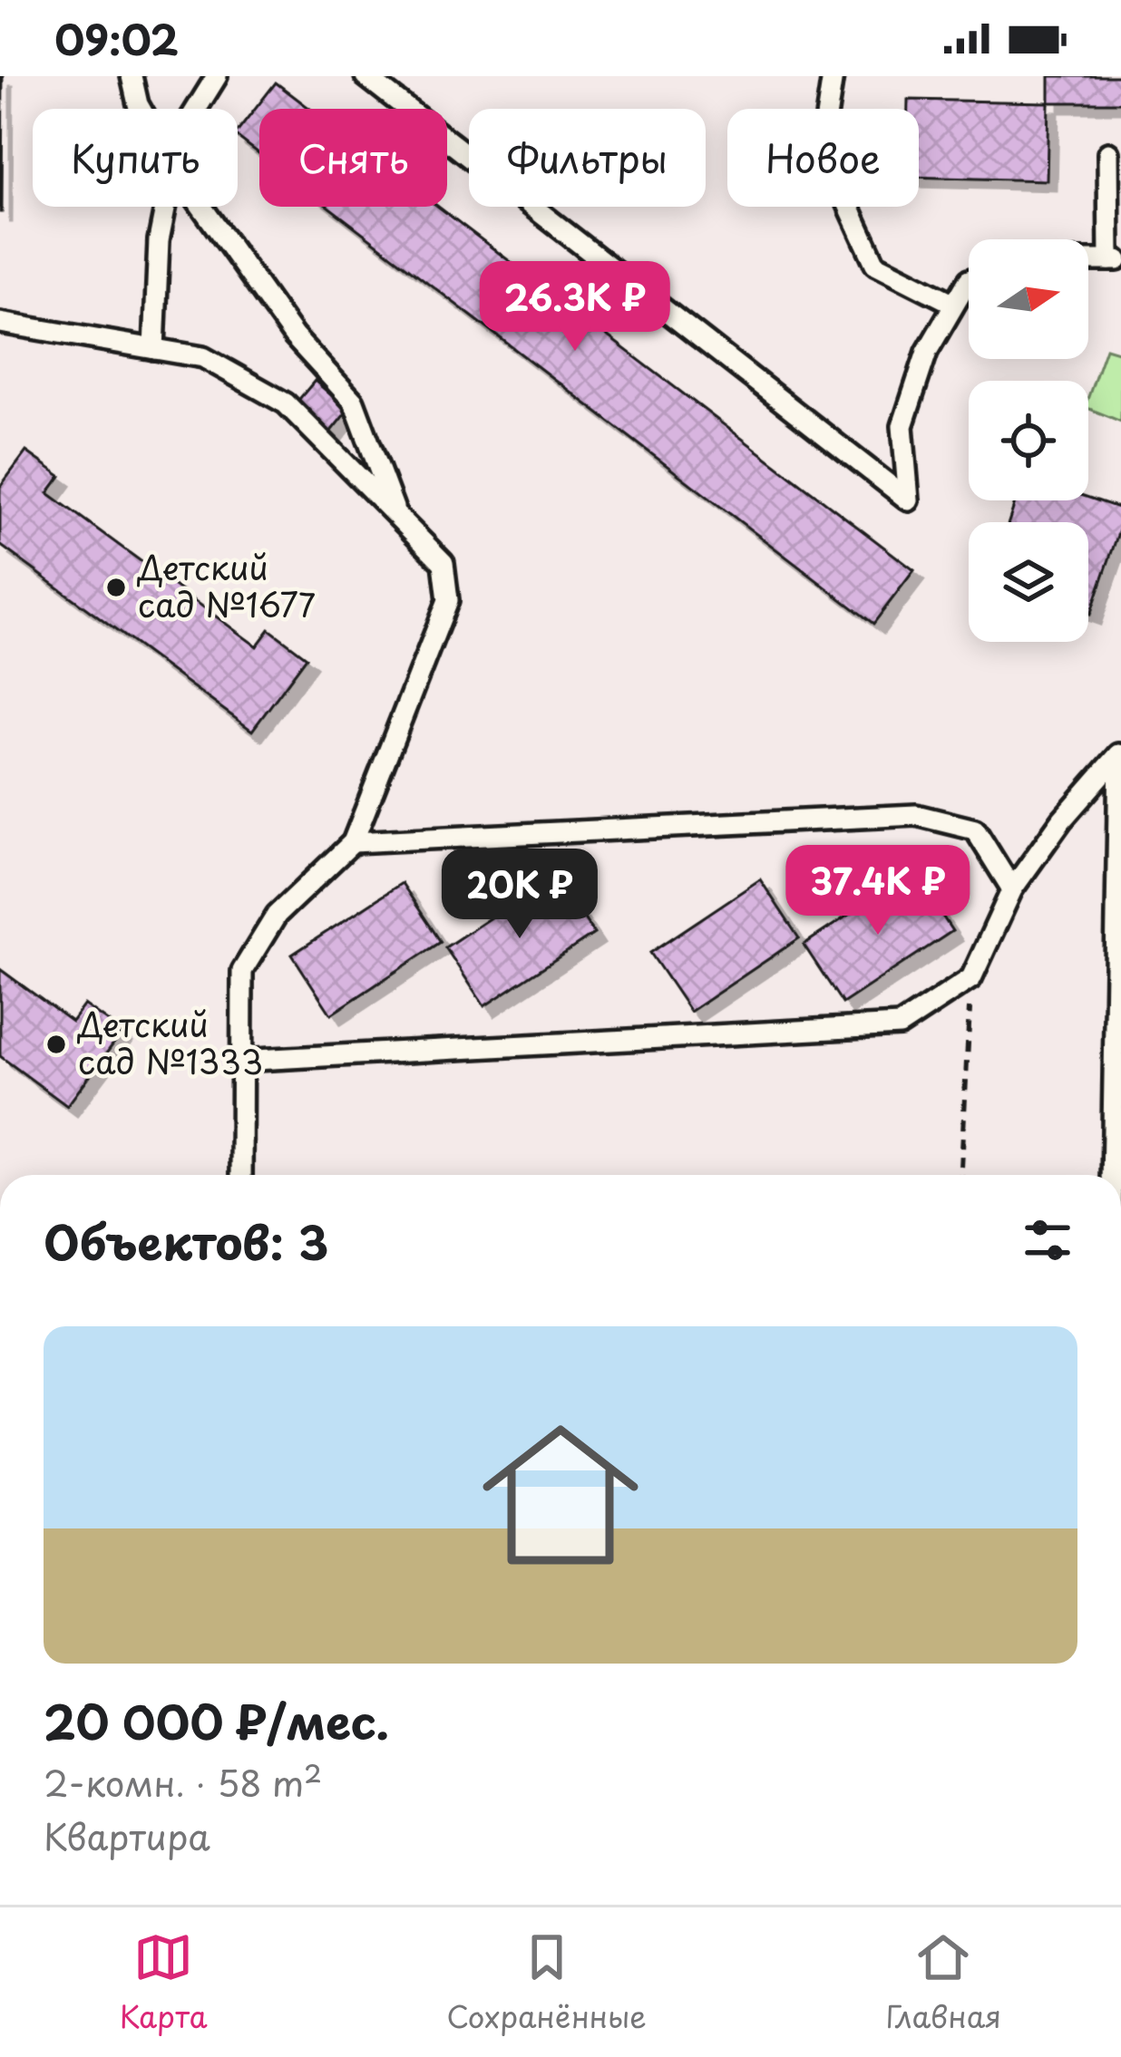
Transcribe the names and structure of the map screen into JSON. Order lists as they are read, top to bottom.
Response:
{
  "places": ["Детский сад №1677", "Детский сад №1333"],
  "north": "right",
  "page": {
    "status": "09:02",
    "chip": [
      "Купить",
      "Снять",
      "Фильтры",
      "Новое"
    ],
    "price": ["26.3K ₽", "37.4K ₽", "20K ₽"],
    "heading": "Объектов: 3",
    "list": [
      {
        "name": "20 000 ₽/мес.",
        "note": "2-комн. · 58 m² · Квартира"
      }
    ],
    "tabs": ["Карта", "Сохранённые", "Главная"]
  }
}
